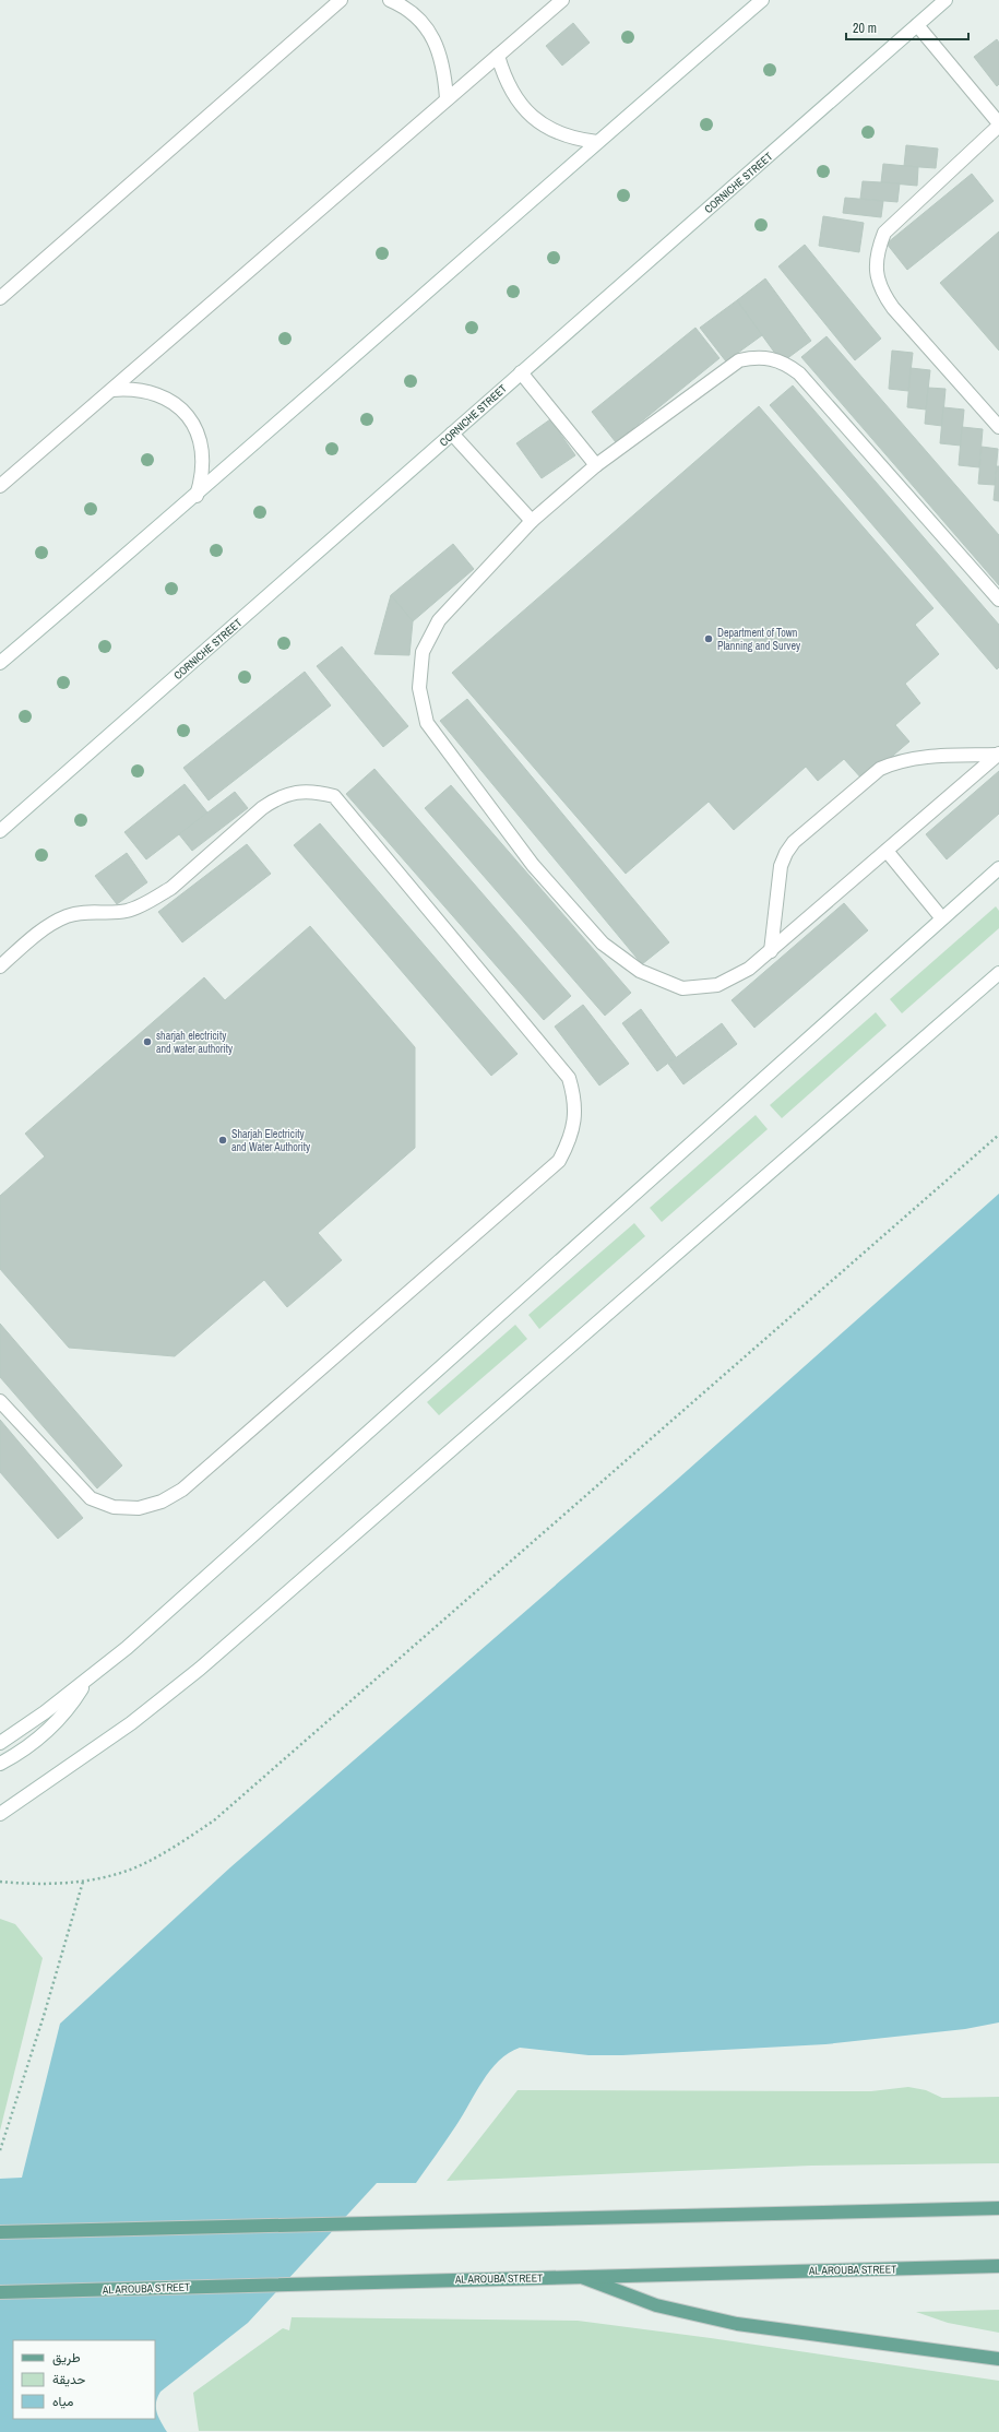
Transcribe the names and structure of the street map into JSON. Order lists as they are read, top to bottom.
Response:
{
  "streets": {
    "main road": ["CORNICHE STREET", "AL AROUBA STREET"]
  },
  "places": ["Department of Town Planning and Survey", "sharjah electricity and water authority", "Sharjah Electricity and Water Authority"],
  "legend": ["طريق", "حديقة", "مياه"],
  "scale_bar": "20 m"
}
